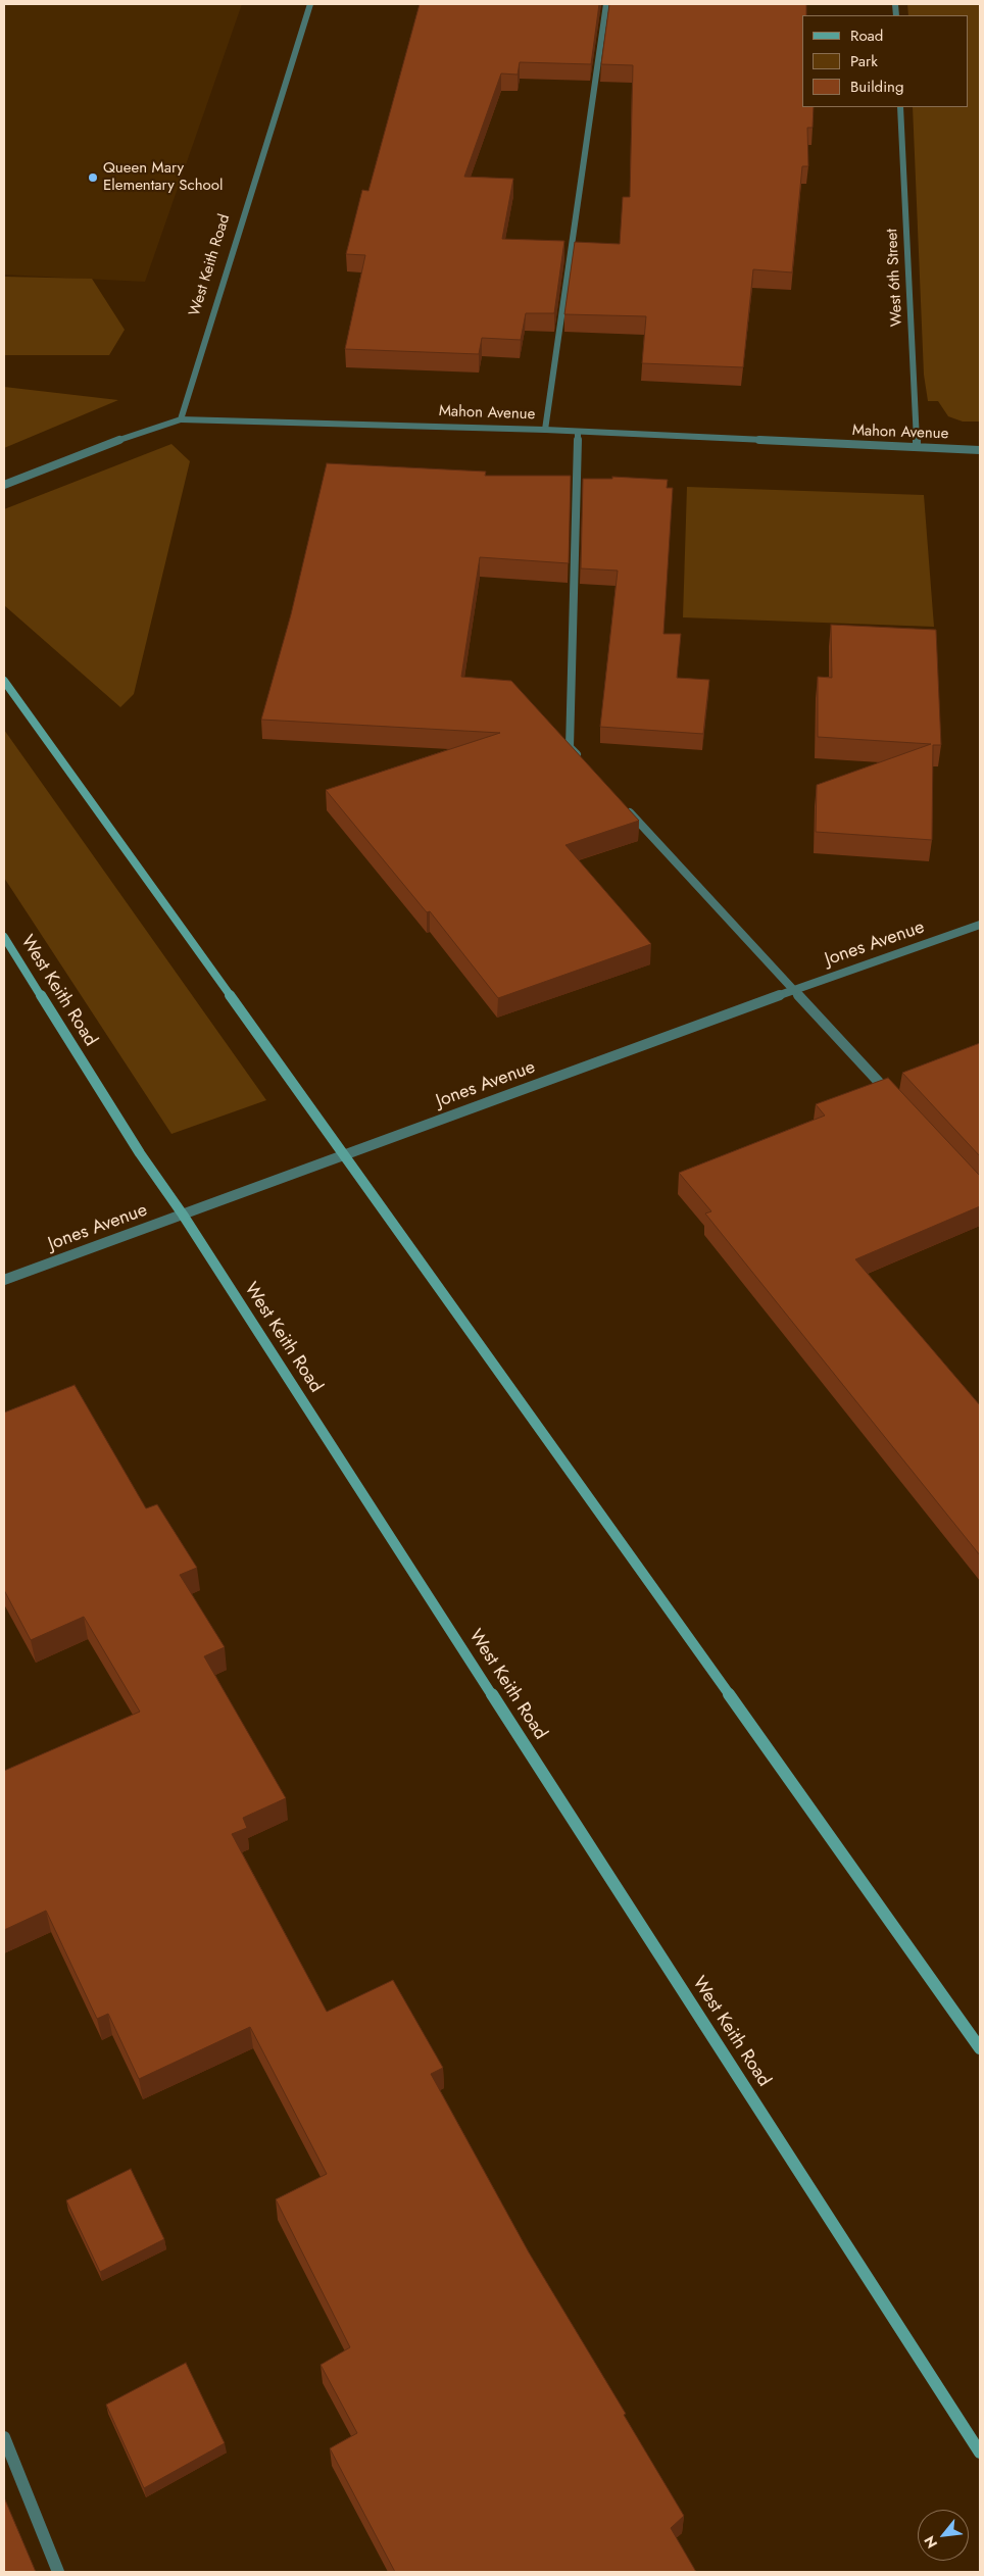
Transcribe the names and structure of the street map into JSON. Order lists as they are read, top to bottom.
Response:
{
  "streets": {
    "main road": ["West Keith Road"],
    "street": ["West 6th Street", "Mahon Avenue", "Jones Avenue"]
  },
  "crossings": [
    ["West Keith Road", "Mahon Avenue"],
    ["West Keith Road", "Jones Avenue"],
    ["West 6th Street", "Mahon Avenue"]
  ],
  "places": ["Queen Mary Elementary School"],
  "legend": ["Road", "Park", "Building"],
  "north": "bottom left"
}
